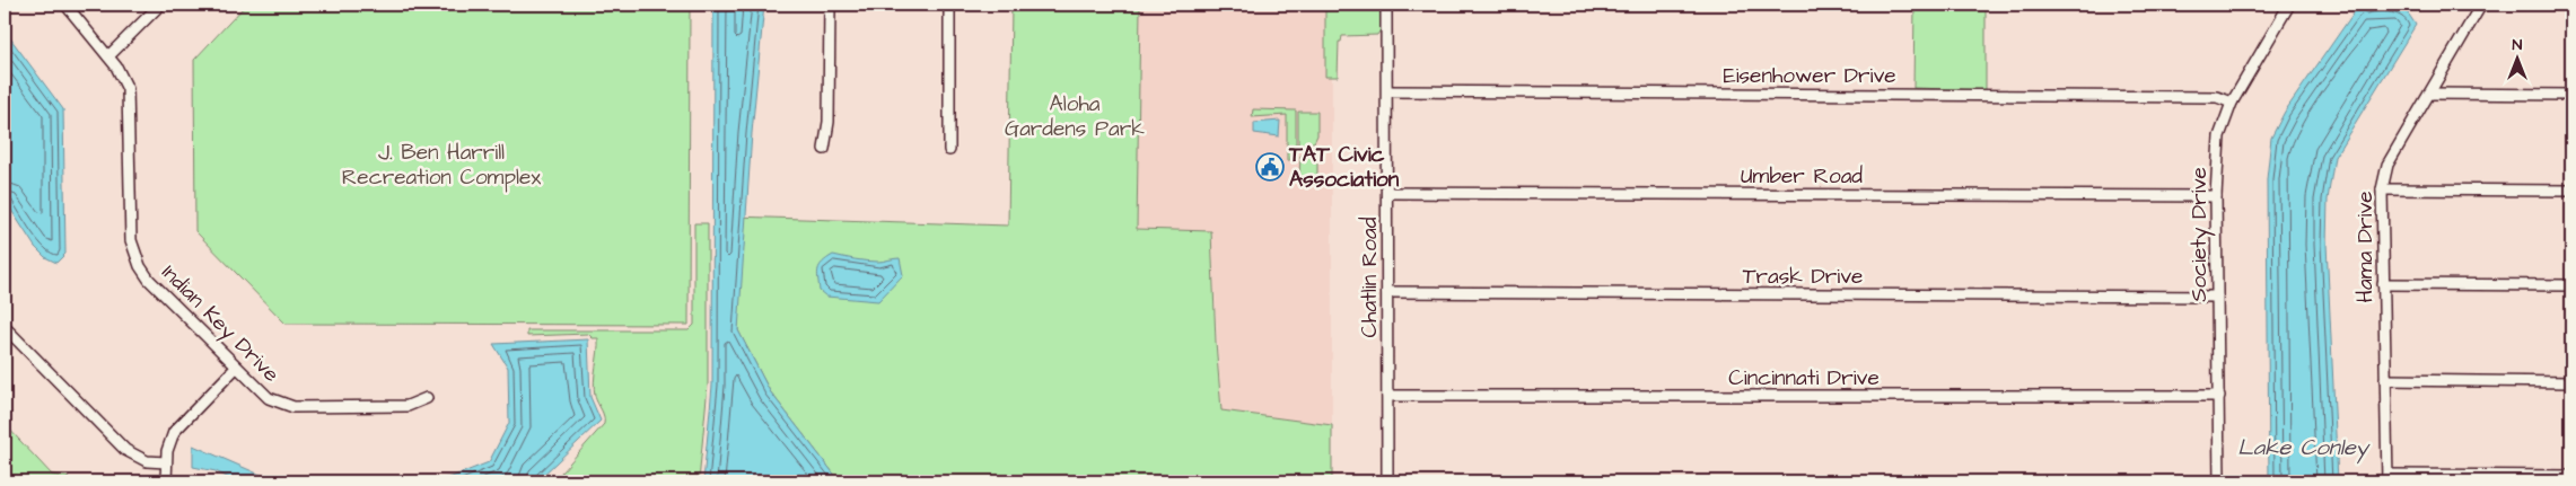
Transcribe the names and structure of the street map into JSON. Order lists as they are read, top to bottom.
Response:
{
  "streets": {
    "street": [
      "Eisenhower Drive",
      "Umber Road",
      "Society Drive",
      "Hama Drive",
      "Trask Drive",
      "Chatlin Road",
      "Indian Key Drive",
      "Cincinnati Drive"
    ]
  },
  "crossings": [
    ["Eisenhower Drive", "Society Drive"],
    ["Eisenhower Drive", "Chatlin Road"],
    ["Umber Road", "Society Drive"],
    ["Umber Road", "Chatlin Road"],
    ["Society Drive", "Trask Drive"],
    ["Society Drive", "Cincinnati Drive"],
    ["Trask Drive", "Chatlin Road"],
    ["Chatlin Road", "Cincinnati Drive"]
  ],
  "water": ["Lake Conley"],
  "parks": ["Aloha Gardens Park", "J. Ben Harrill Recreation Complex"],
  "places": {
    "public building": ["TAT Civic Association"]
  },
  "north": "top"
}
